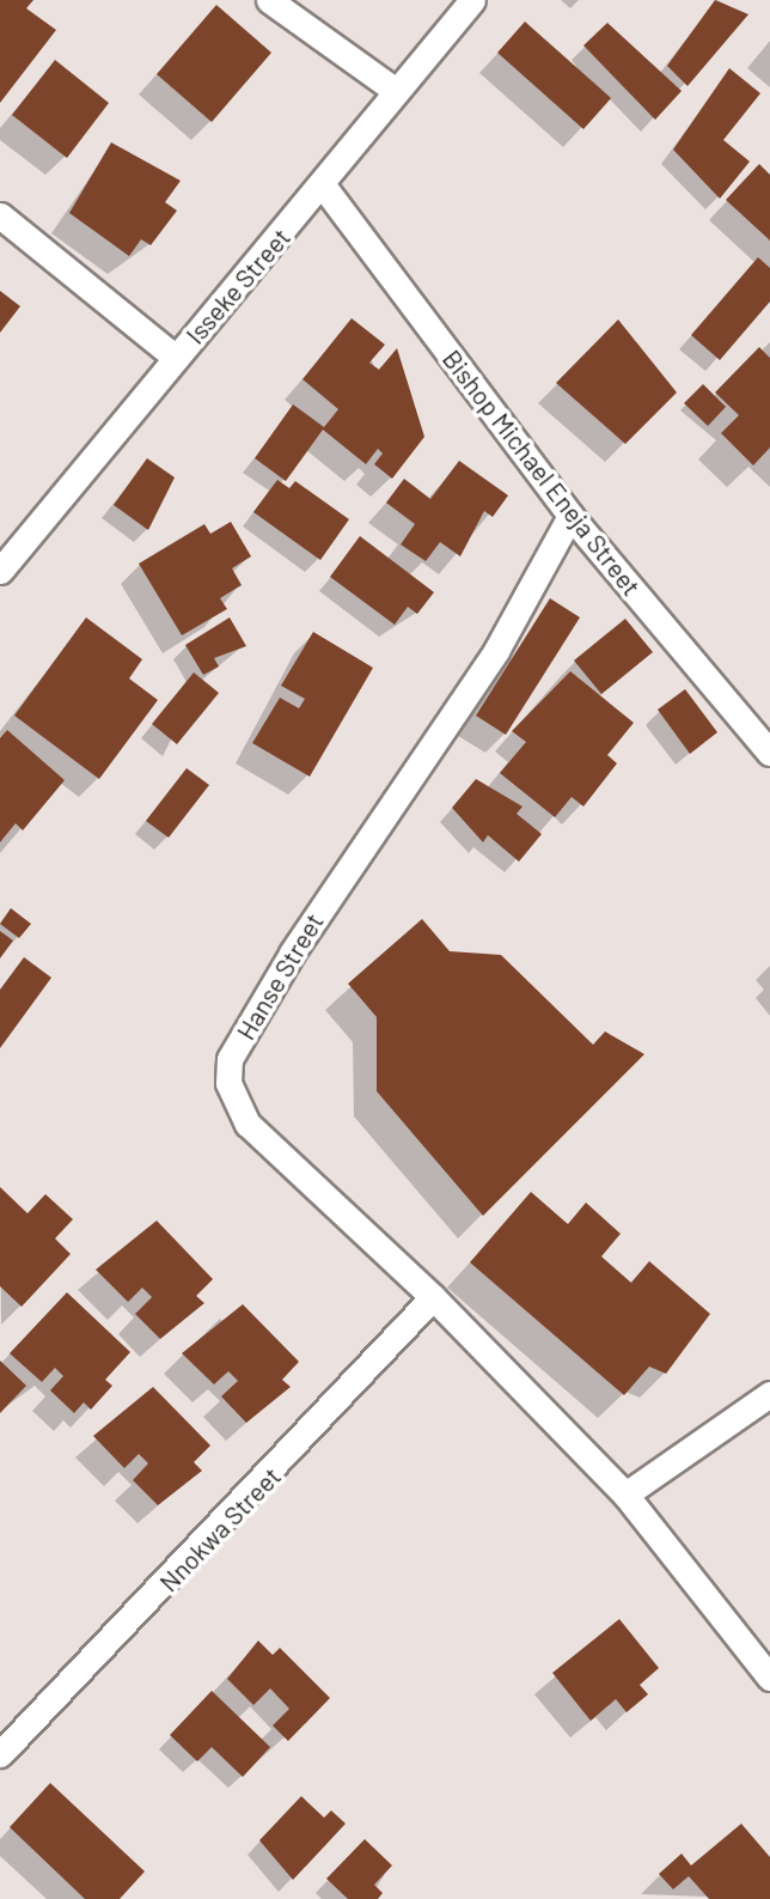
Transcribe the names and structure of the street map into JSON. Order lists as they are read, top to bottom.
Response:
{
  "streets": {
    "street": [
      "Isseke Street",
      "Bishop Michael Eneja Street",
      "Hanse Street",
      "Nnokwa Street"
    ]
  },
  "crossings": [
    ["Isseke Street", "Bishop Michael Eneja Street"],
    ["Bishop Michael Eneja Street", "Hanse Street"],
    ["Hanse Street", "Nnokwa Street"]
  ]
}
